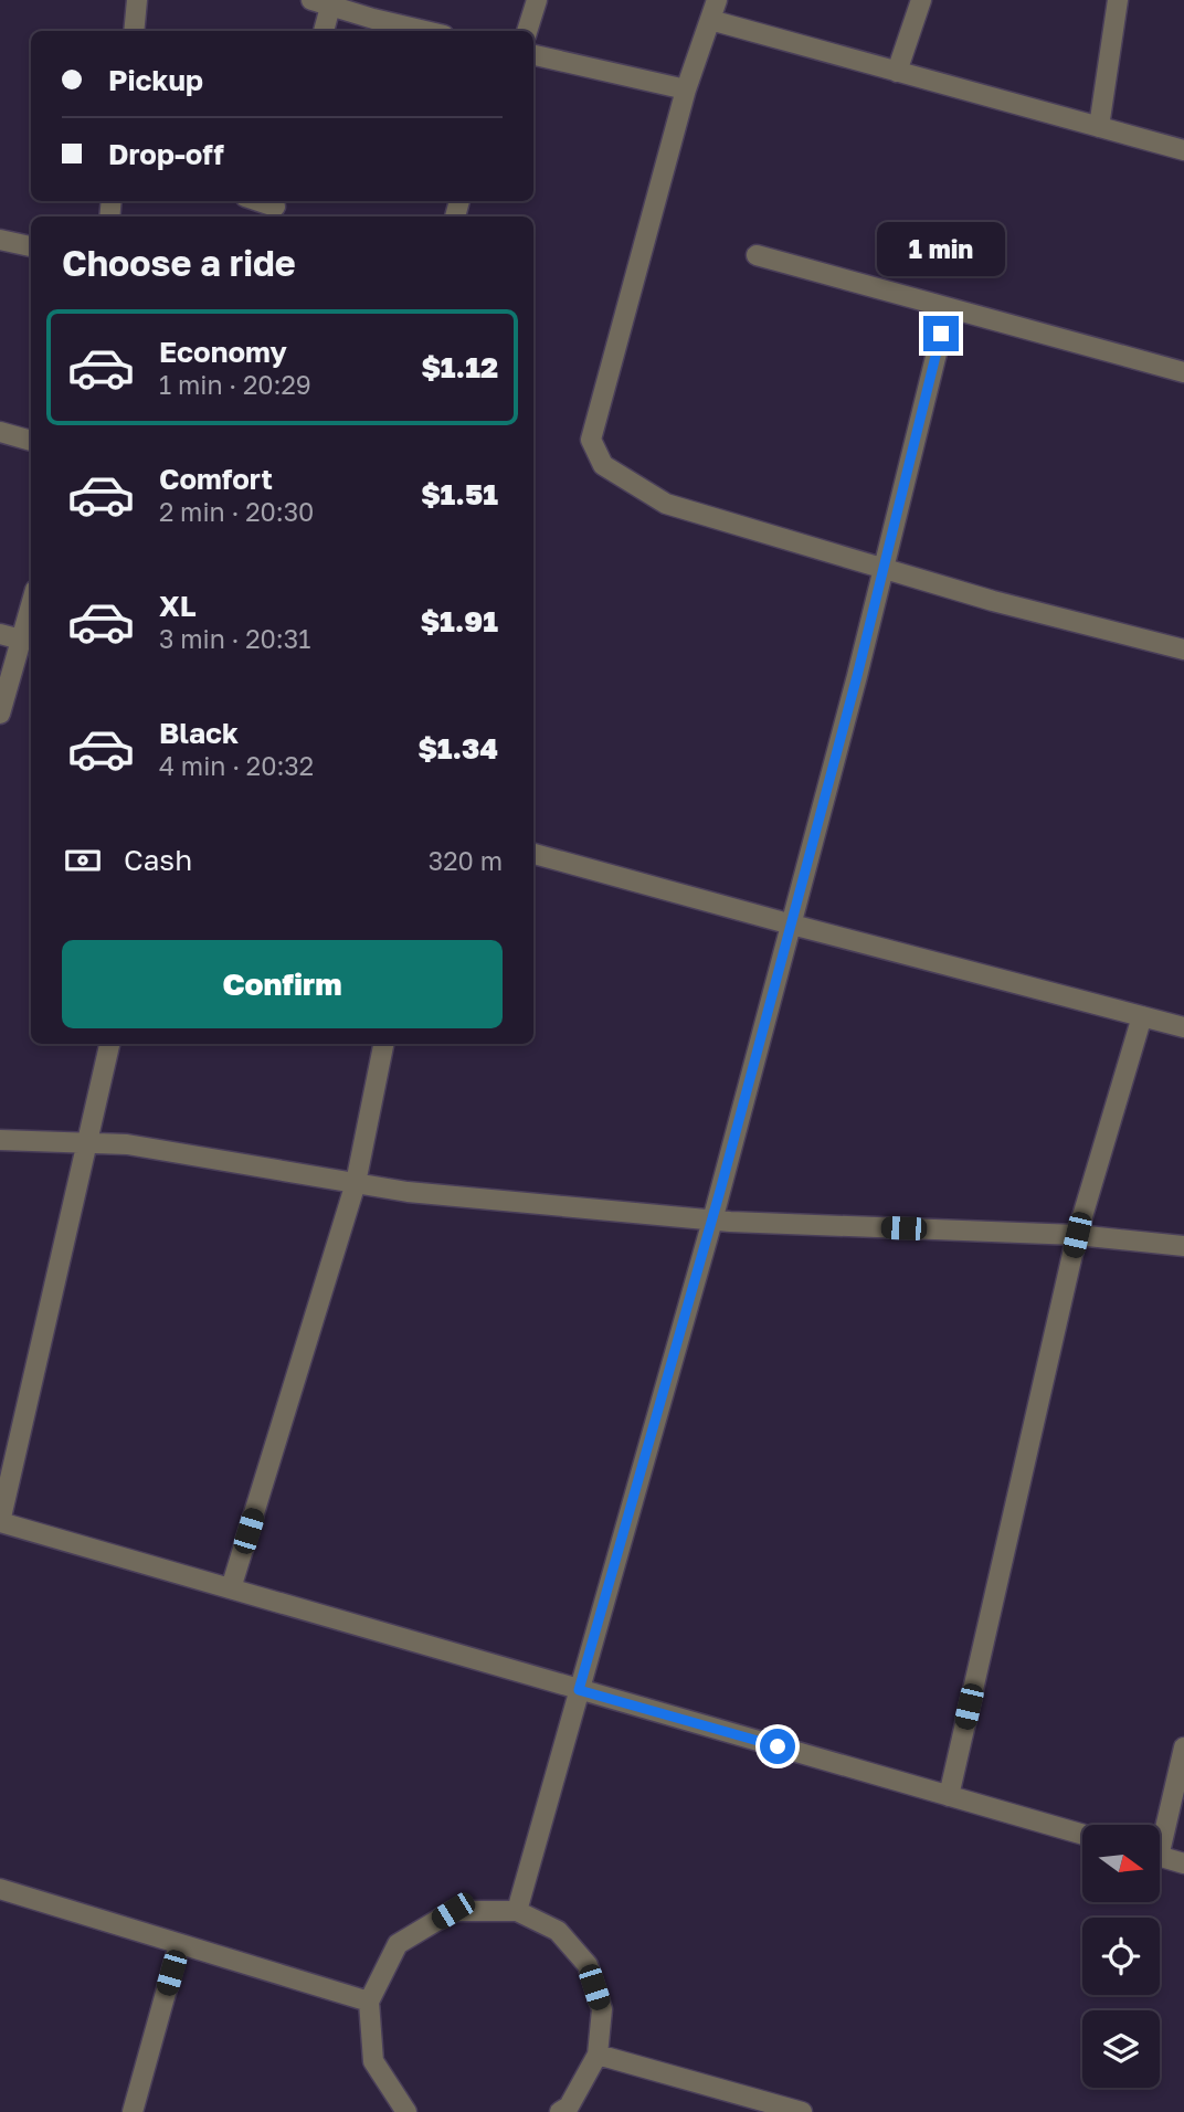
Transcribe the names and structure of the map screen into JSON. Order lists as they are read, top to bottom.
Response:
{
  "north": "right",
  "page": {
    "banner": ["Pickup", "Drop-off"],
    "heading": "Choose a ride",
    "bubble": "1 min",
    "list": [
      {
        "name": "Economy",
        "note": "1 min · 20:29",
        "value": "$1.12"
      },
      {
        "name": "Comfort",
        "note": "2 min · 20:30",
        "value": "$1.51"
      },
      {
        "name": "XL",
        "note": "3 min · 20:31",
        "value": "$1.91"
      },
      {
        "name": "Black",
        "note": "4 min · 20:32",
        "value": "$1.34"
      }
    ],
    "pay": ["Cash", "320 m"],
    "buttons": "Confirm"
  }
}
